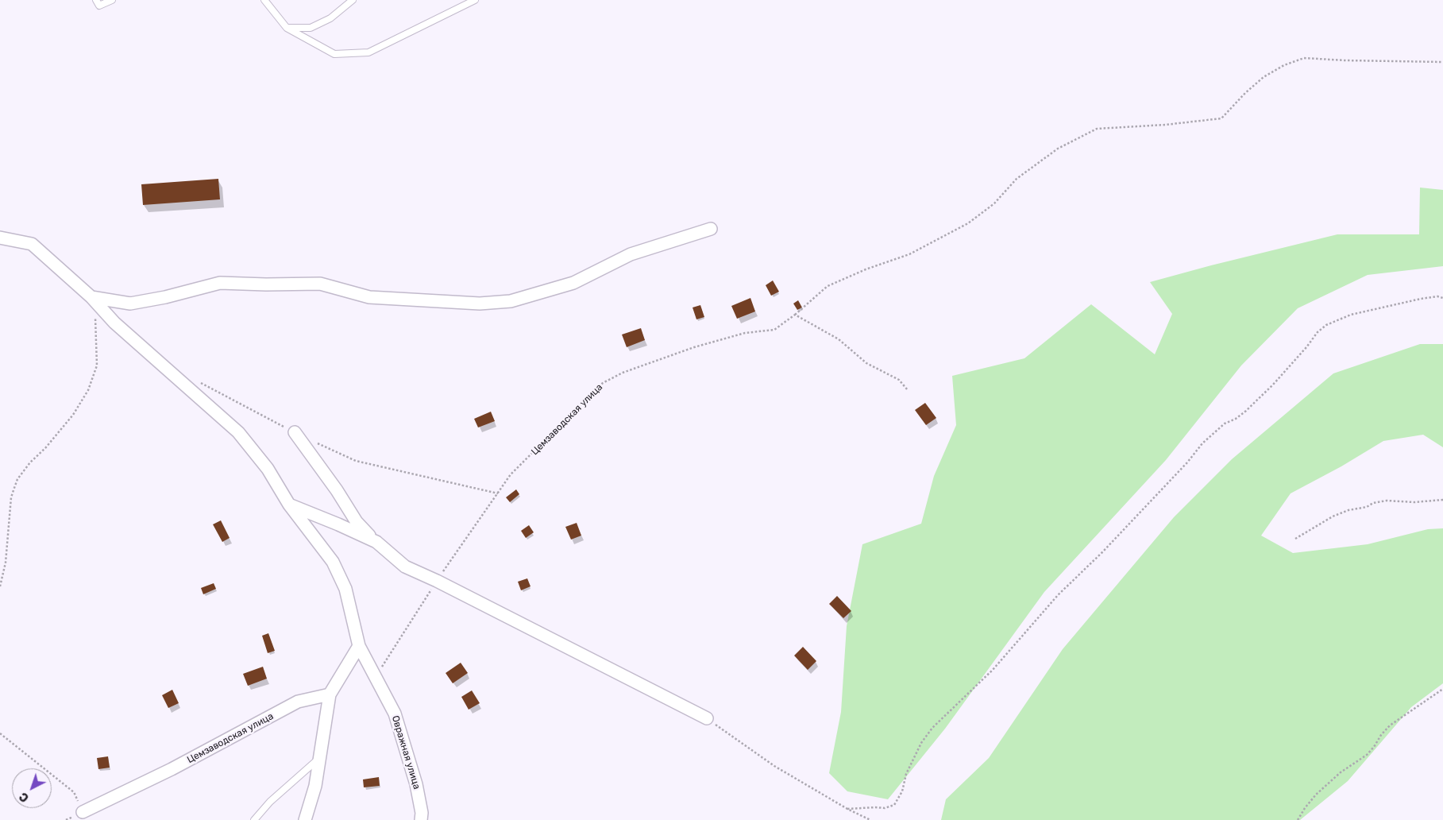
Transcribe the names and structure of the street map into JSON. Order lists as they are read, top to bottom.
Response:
{
  "streets": {
    "street": ["Цемзаводская улица", "Овражная улица"]
  },
  "crossings": [
    ["Цемзаводская улица", "Овражная улица"]
  ],
  "north": "bottom left"
}
